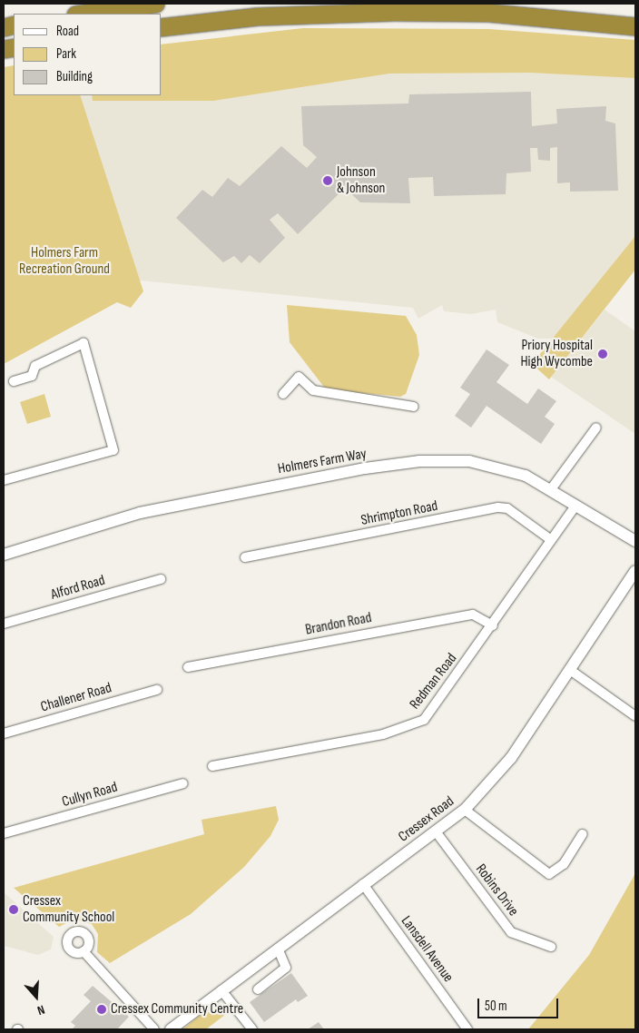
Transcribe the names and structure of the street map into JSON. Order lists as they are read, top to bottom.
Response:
{
  "streets": {
    "street": [
      "Holmers Farm Way",
      "Shrimpton Road",
      "Alford Road",
      "Brandon Road",
      "Redman Road",
      "Challener Road",
      "Cullyn Road",
      "Cressex Road",
      "Robins Drive",
      "Lansdell Avenue"
    ]
  },
  "crossings": [
    ["Holmers Farm Way", "Redman Road"],
    ["Shrimpton Road", "Redman Road"],
    ["Brandon Road", "Redman Road"],
    ["Cressex Road", "Robins Drive"],
    ["Cressex Road", "Lansdell Avenue"]
  ],
  "parks": ["Holmers Farm Recreation Ground"],
  "places": [
    "Johnson & Johnson",
    "Priory Hospital High Wycombe",
    "Cressex Community School",
    "Cressex Community Centre"
  ],
  "legend": ["Road", "Park", "Building"],
  "scale_bar": "50 m",
  "north": "bottom"
}
